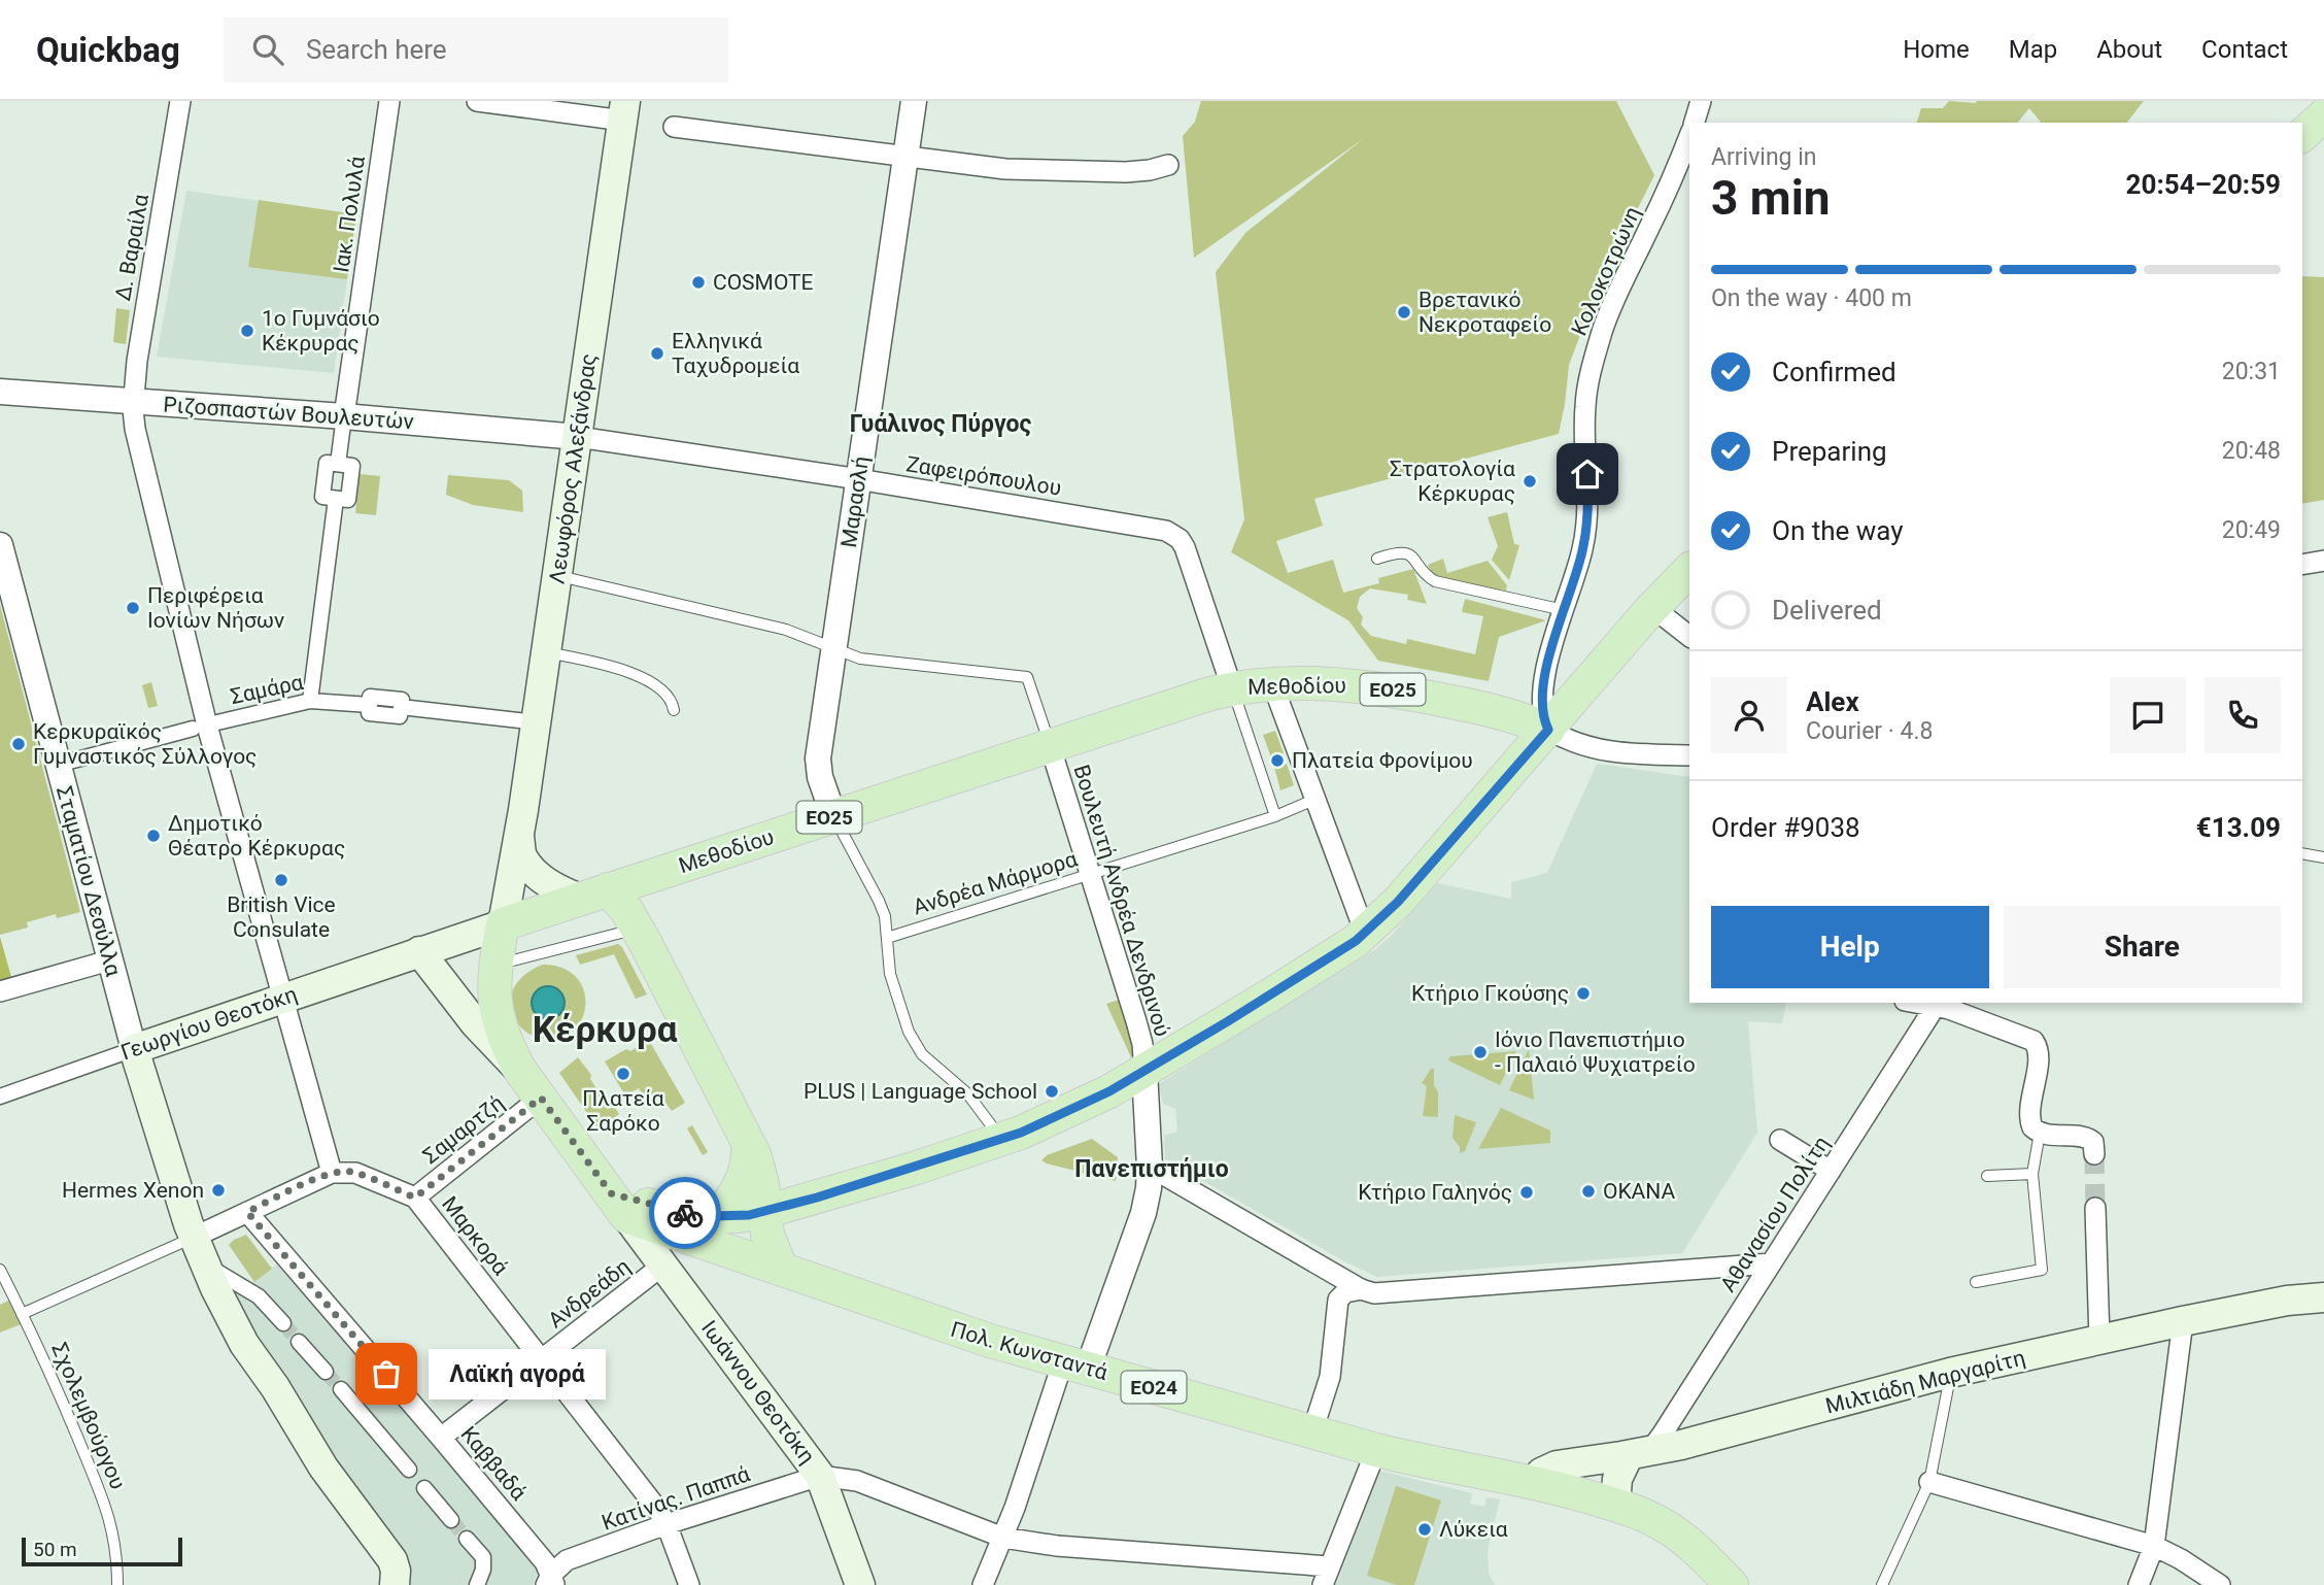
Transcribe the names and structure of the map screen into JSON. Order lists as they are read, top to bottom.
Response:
{
  "streets": {
    "main road": [
      "Λεωφόρος Αλεξάνδρας",
      "Μεθοδίου",
      "ΕΟ25",
      "Γεωργίου Θεοτόκη",
      "Πολ. Κωνσταντά",
      "Μιλτιάδη Μαργαρίτη",
      "ΕΟ24",
      "Ιωάννου Θεοτόκη"
    ],
    "street": [
      "Ιακ. Πολυλά",
      "Δ. Βαραίλα",
      "Κολοκοτρώνη",
      "Ριζοσπαστών Βουλευτών",
      "Ζαφειρόπουλου",
      "Μαρασλή",
      "Σαμάρα",
      "Σταματίου Δεσύλλα",
      "Βουλευτή Ανδρέα Δενδρινού",
      "Σαμαρτζή",
      "Αθανασίου Πολίτη",
      "Μαρκορά",
      "Ανδρεάδη",
      "Καββαδά",
      "Κατίνας. Παππά"
    ],
    "lane": ["Ανδρέα Μάρμορα", "Σχολεμβούργου"]
  },
  "crossings": [
    ["Ιακ. Πολυλά", "Ριζοσπαστών Βουλευτών"],
    ["Ιακ. Πολυλά", "Σαμάρα"],
    ["Δ. Βαραίλα", "Ριζοσπαστών Βουλευτών"],
    ["Δ. Βαραίλα", "Γεωργίου Θεοτόκη"],
    ["Δ. Βαραίλα", "Μαρκορά"],
    ["Κολοκοτρώνη", "Μεθοδίου"],
    ["Ριζοσπαστών Βουλευτών", "Λεωφόρος Αλεξάνδρας"],
    ["Ριζοσπαστών Βουλευτών", "Ζαφειρόπουλου"],
    ["Λεωφόρος Αλεξάνδρας", "Ζαφειρόπουλου"],
    ["Λεωφόρος Αλεξάνδρας", "Σαμάρα"],
    ["Λεωφόρος Αλεξάνδρας", "Γεωργίου Θεοτόκη"],
    ["Ζαφειρόπουλου", "Μαρασλή"],
    ["Ζαφειρόπουλου", "Μεθοδίου"],
    ["Μαρασλή", "Μεθοδίου"],
    ["Μεθοδίου", "Βουλευτή Ανδρέα Δενδρινού"],
    ["Σταματίου Δεσύλλα", "Γεωργίου Θεοτόκη"],
    ["Ανδρέα Μάρμορα", "Βουλευτή Ανδρέα Δενδρινού"],
    ["Σαμαρτζή", "Μαρκορά"],
    ["Αθανασίου Πολίτη", "Μιλτιάδη Μαργαρίτη"],
    ["Μαρκορά", "Ανδρεάδη"],
    ["Μαρκορά", "Κατίνας. Παππά"],
    ["Ανδρεάδη", "Ιωάννου Θεοτόκη"],
    ["Ανδρεάδη", "Καββαδά"],
    ["Πολ. Κωνσταντά", "Μιλτιάδη Μαργαρίτη"],
    ["Πολ. Κωνσταντά", "ΕΟ24"],
    ["Πολ. Κωνσταντά", "Ιωάννου Θεοτόκη"],
    ["Μιλτιάδη Μαργαρίτη", "ΕΟ24"],
    ["Ιωάννου Θεοτόκη", "Κατίνας. Παππά"],
    ["Καββαδά", "Κατίνας. Παππά"]
  ],
  "districts": ["Γυάλινος Πύργος", "Κέρκυρα", "Πανεπιστήμιο"],
  "places": [
    "COSMOTE",
    "Βρετανικό Νεκροταφείο",
    "1ο Γυμνάσιο Κέκρυρας",
    "Ελληνικά Ταχυδρομεία",
    "Στρατολογία Κέρκυρας",
    "Περιφέρεια Ιονίων Νήσων",
    "Κερκυραϊκός Γυμναστικός Σύλλογος",
    "Πλατεία Φρονίμου",
    "Δημοτικό Θέατρο Κέρκυρας",
    "British Vice Consulate",
    "Κτήριο Γκούσης",
    "Ιόνιο Πανεπιστήμιο - Παλαιό Ψυχιατρείο",
    "Πλατεία Σαρόκο",
    "PLUS | Language School",
    "Hermes Xenon",
    "ΟΚΑΝΑ",
    "Κτήριο Γαληνός",
    "Λαϊκή αγορά",
    "Λύκεια"
  ],
  "scale_bar": "50 m",
  "page": {
    "header": "Quickbag",
    "search": "Search here",
    "nav": [
      "Home",
      "Map",
      "About",
      "Contact"
    ],
    "heading": ["3 min", "Arriving in", "20:54–20:59"],
    "panel": [
      "Alex",
      "Courier · 4.8",
      "Order #9038",
      "€13.09"
    ],
    "bar": "On the way · 400 m",
    "list": [
      ["Confirmed", "20:31"],
      ["Preparing", "20:48"],
      ["On the way", "20:49"],
      "Delivered"
    ],
    "buttons": ["Help", "Share"],
    "bubble": "Λαϊκή αγορά",
    "scale": "50 m"
  }
}
